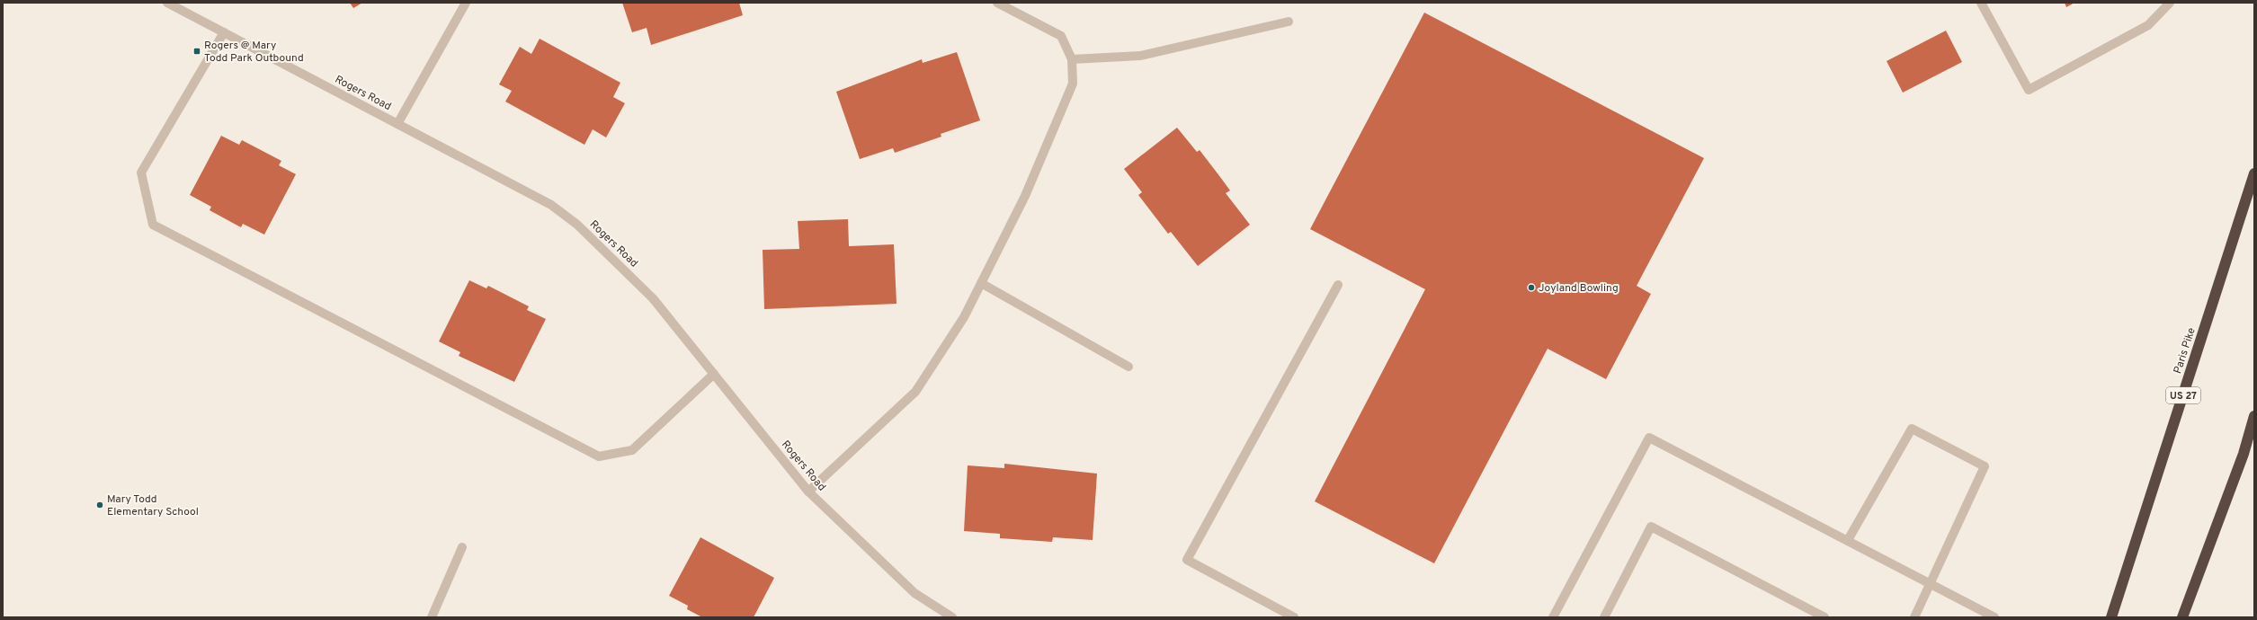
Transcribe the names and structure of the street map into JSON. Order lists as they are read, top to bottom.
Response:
{
  "streets": {
    "highway": ["Paris Pike", "US 27"],
    "street": ["Rogers Road"]
  },
  "places": {
    "transit": ["Rogers @ Mary Todd Park Outbound"],
    "other": ["Joyland Bowling", "Mary Todd Elementary School"]
  }
}
